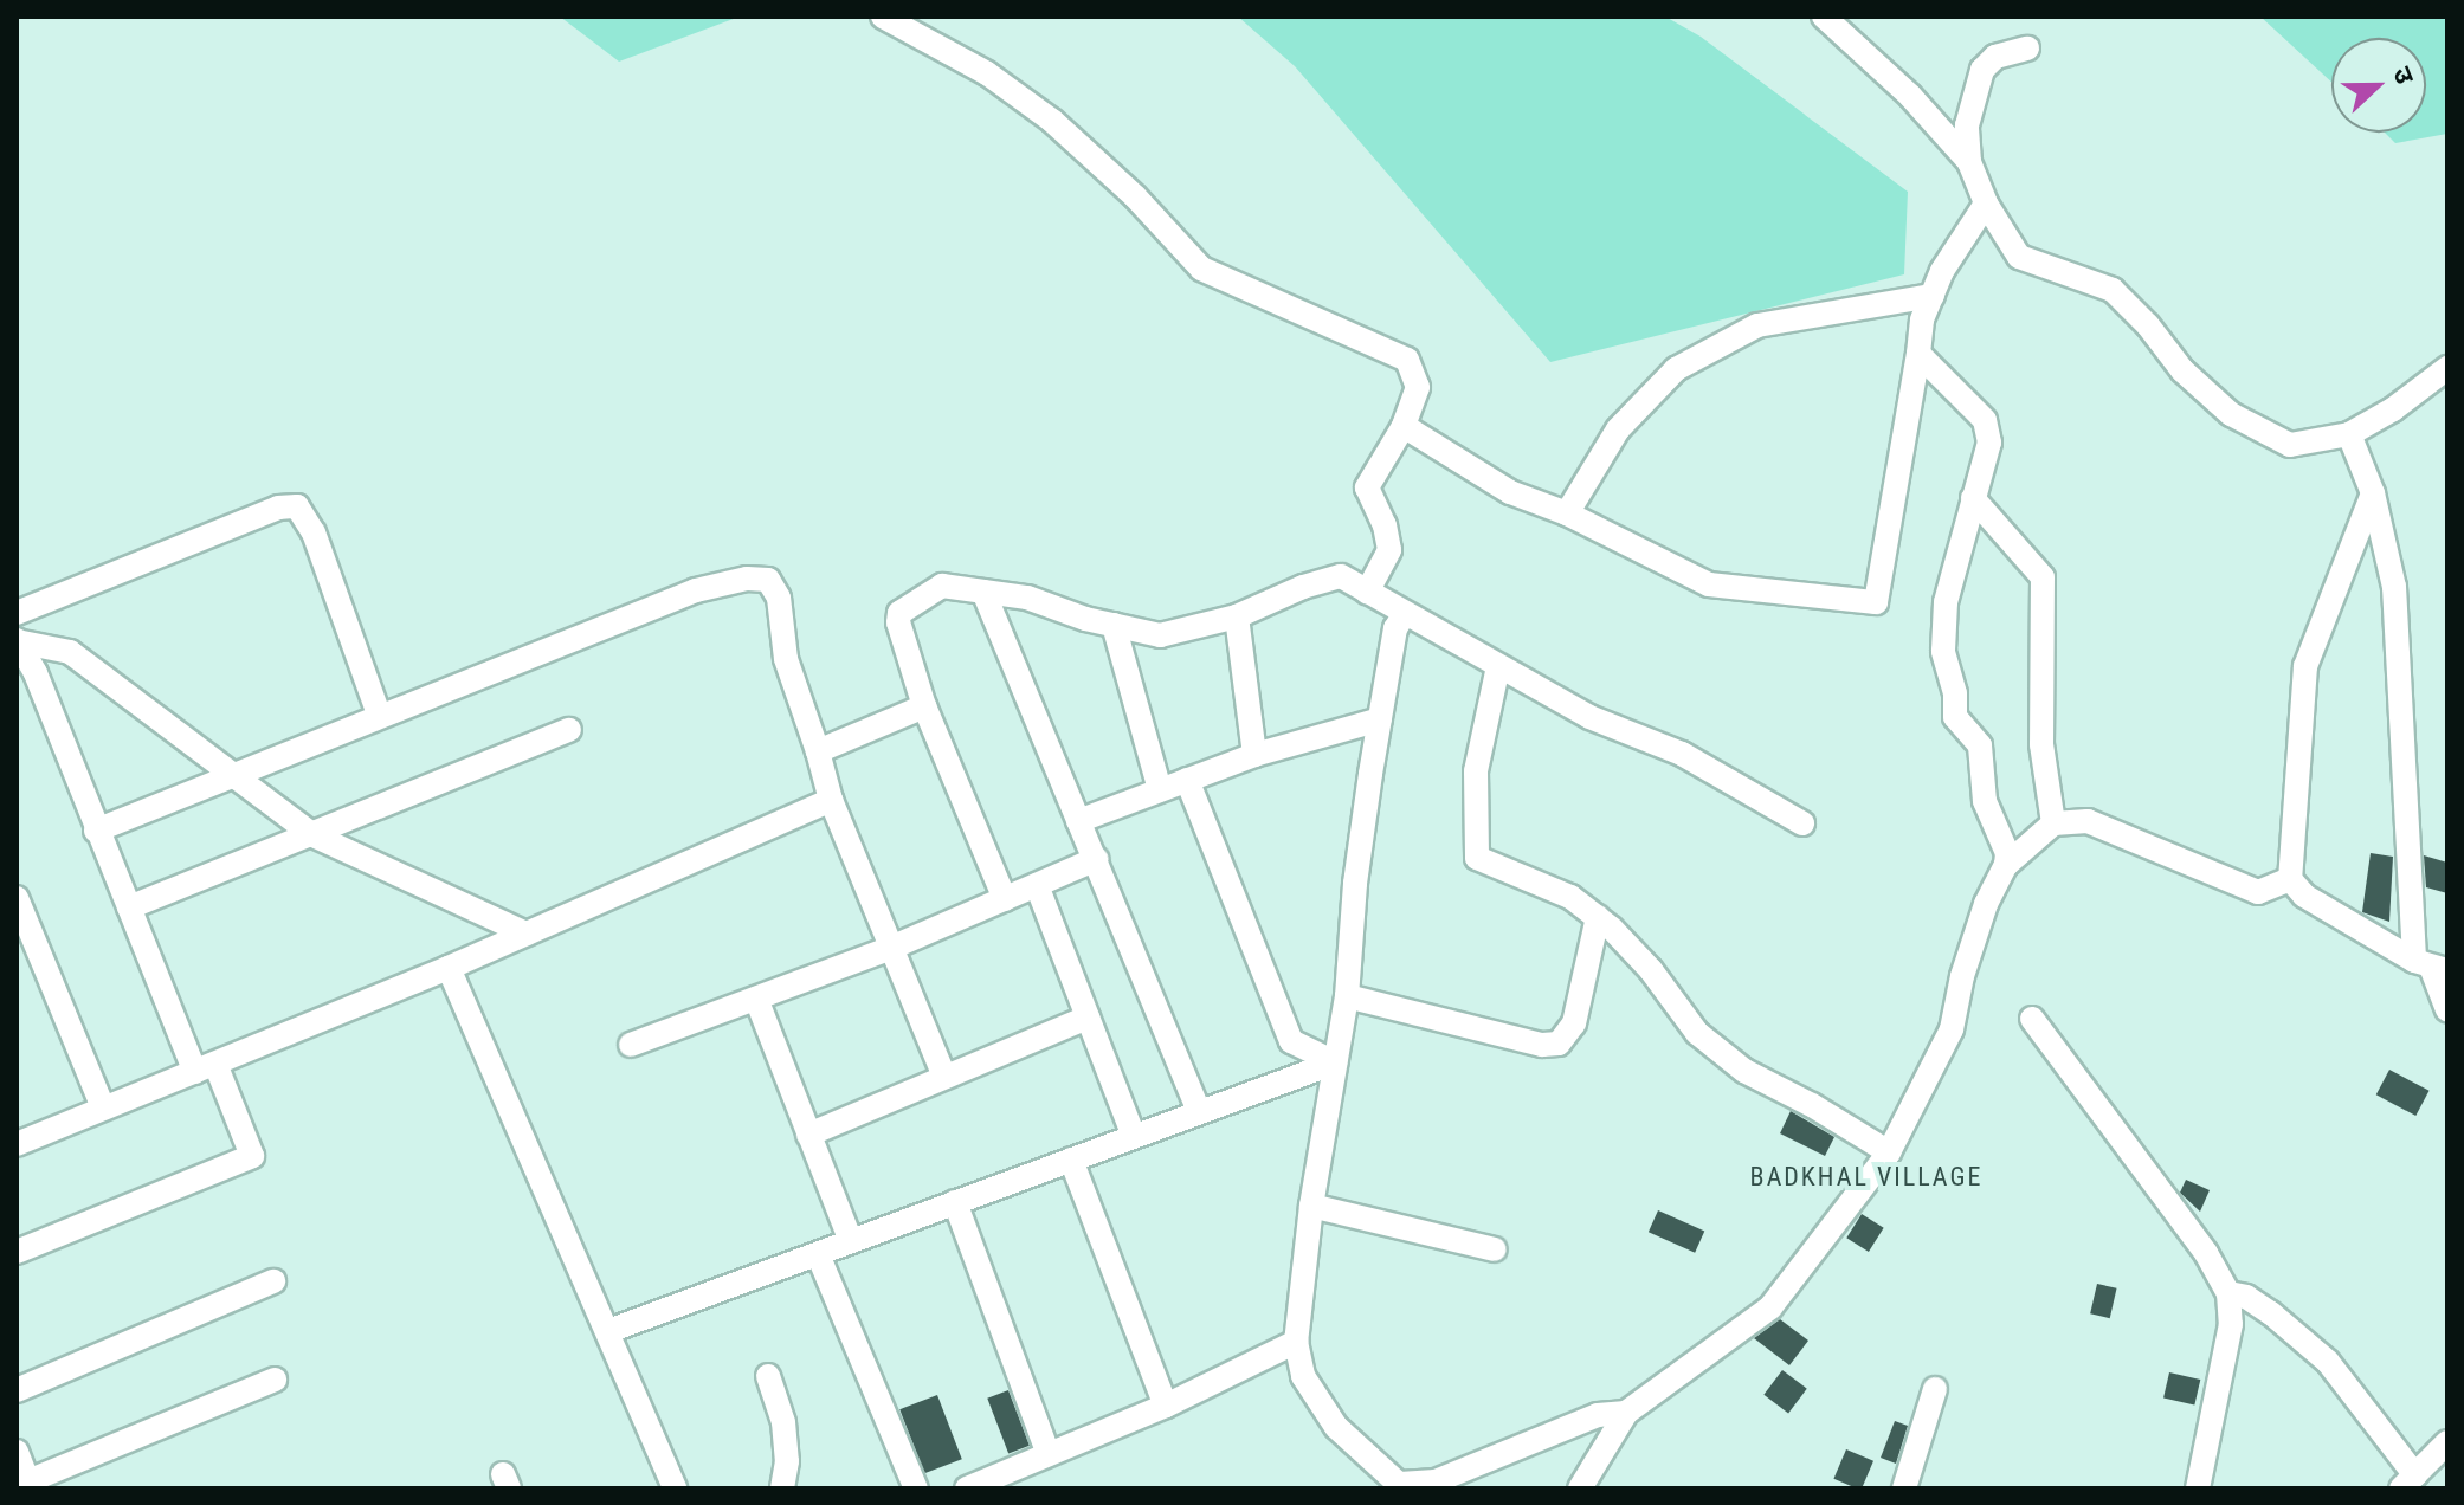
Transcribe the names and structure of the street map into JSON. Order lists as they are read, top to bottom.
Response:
{
  "districts": ["BADKHAL VILLAGE"],
  "north": "right"
}
